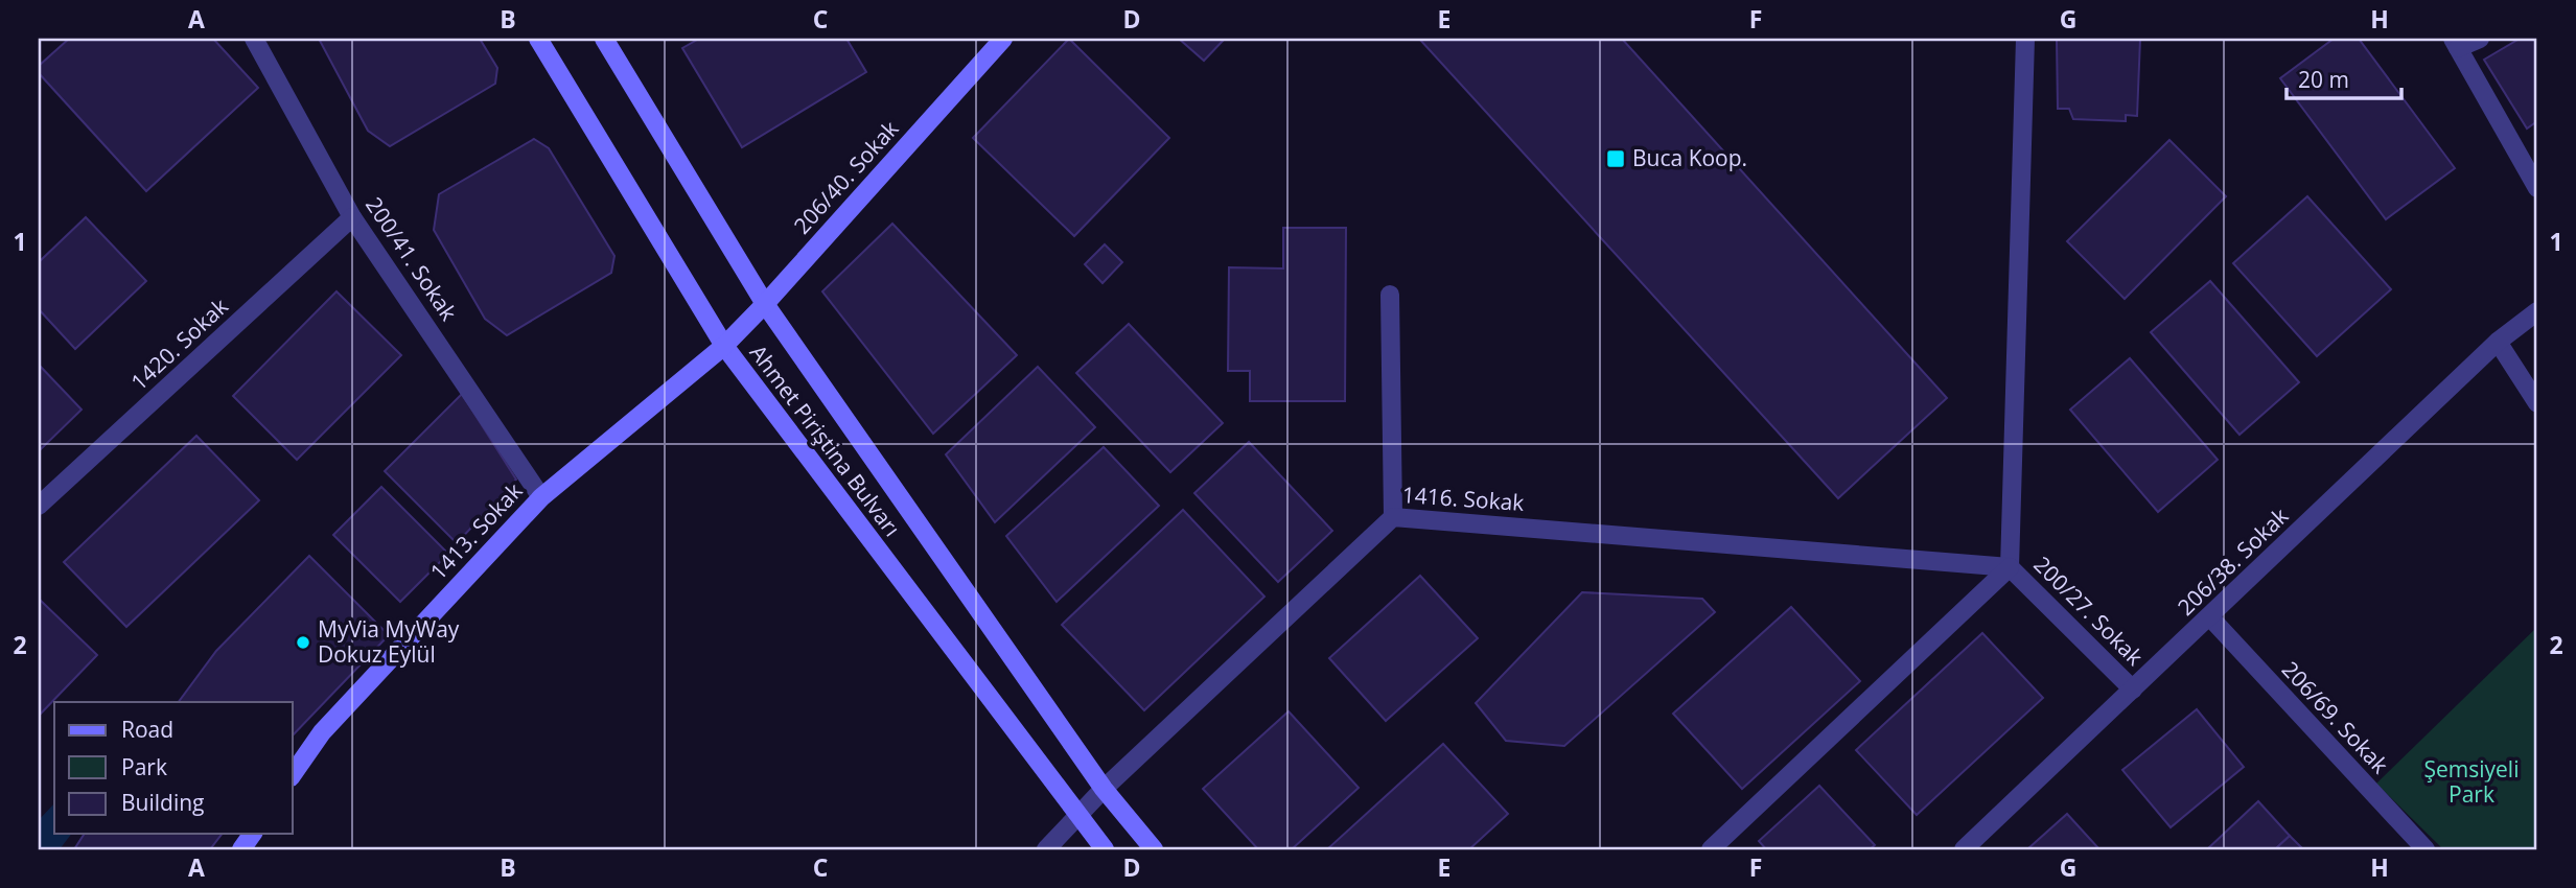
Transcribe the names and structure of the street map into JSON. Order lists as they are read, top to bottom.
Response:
{
  "streets": {
    "main road": ["206/40. Sokak", "Ahmet Piriştina Bulvarı", "1413. Sokak"],
    "street": [
      "200/41. Sokak",
      "1420. Sokak",
      "1416. Sokak",
      "206/38. Sokak",
      "200/27. Sokak",
      "206/69. Sokak"
    ]
  },
  "crossings": [
    ["206/40. Sokak", "Ahmet Piriştina Bulvarı"],
    ["206/40. Sokak", "1413. Sokak"],
    ["200/41. Sokak", "1420. Sokak"],
    ["200/41. Sokak", "1413. Sokak"],
    ["Ahmet Piriştina Bulvarı", "1416. Sokak"],
    ["Ahmet Piriştina Bulvarı", "1413. Sokak"],
    ["1416. Sokak", "200/27. Sokak"],
    ["206/38. Sokak", "200/27. Sokak"],
    ["206/38. Sokak", "206/69. Sokak"]
  ],
  "parks": ["Şemsiyeli Park"],
  "places": {
    "transit": ["Buca Koop."],
    "other": ["MyVia MyWay Dokuz Eylül"]
  },
  "legend": ["Road", "Park", "Building"],
  "scale_bar": "20 m",
  "grid": {
    "columns": [
      "A",
      "B",
      "C",
      "D",
      "E",
      "F",
      "G",
      "H"
    ],
    "rows": ["1", "2"]
  }
}
